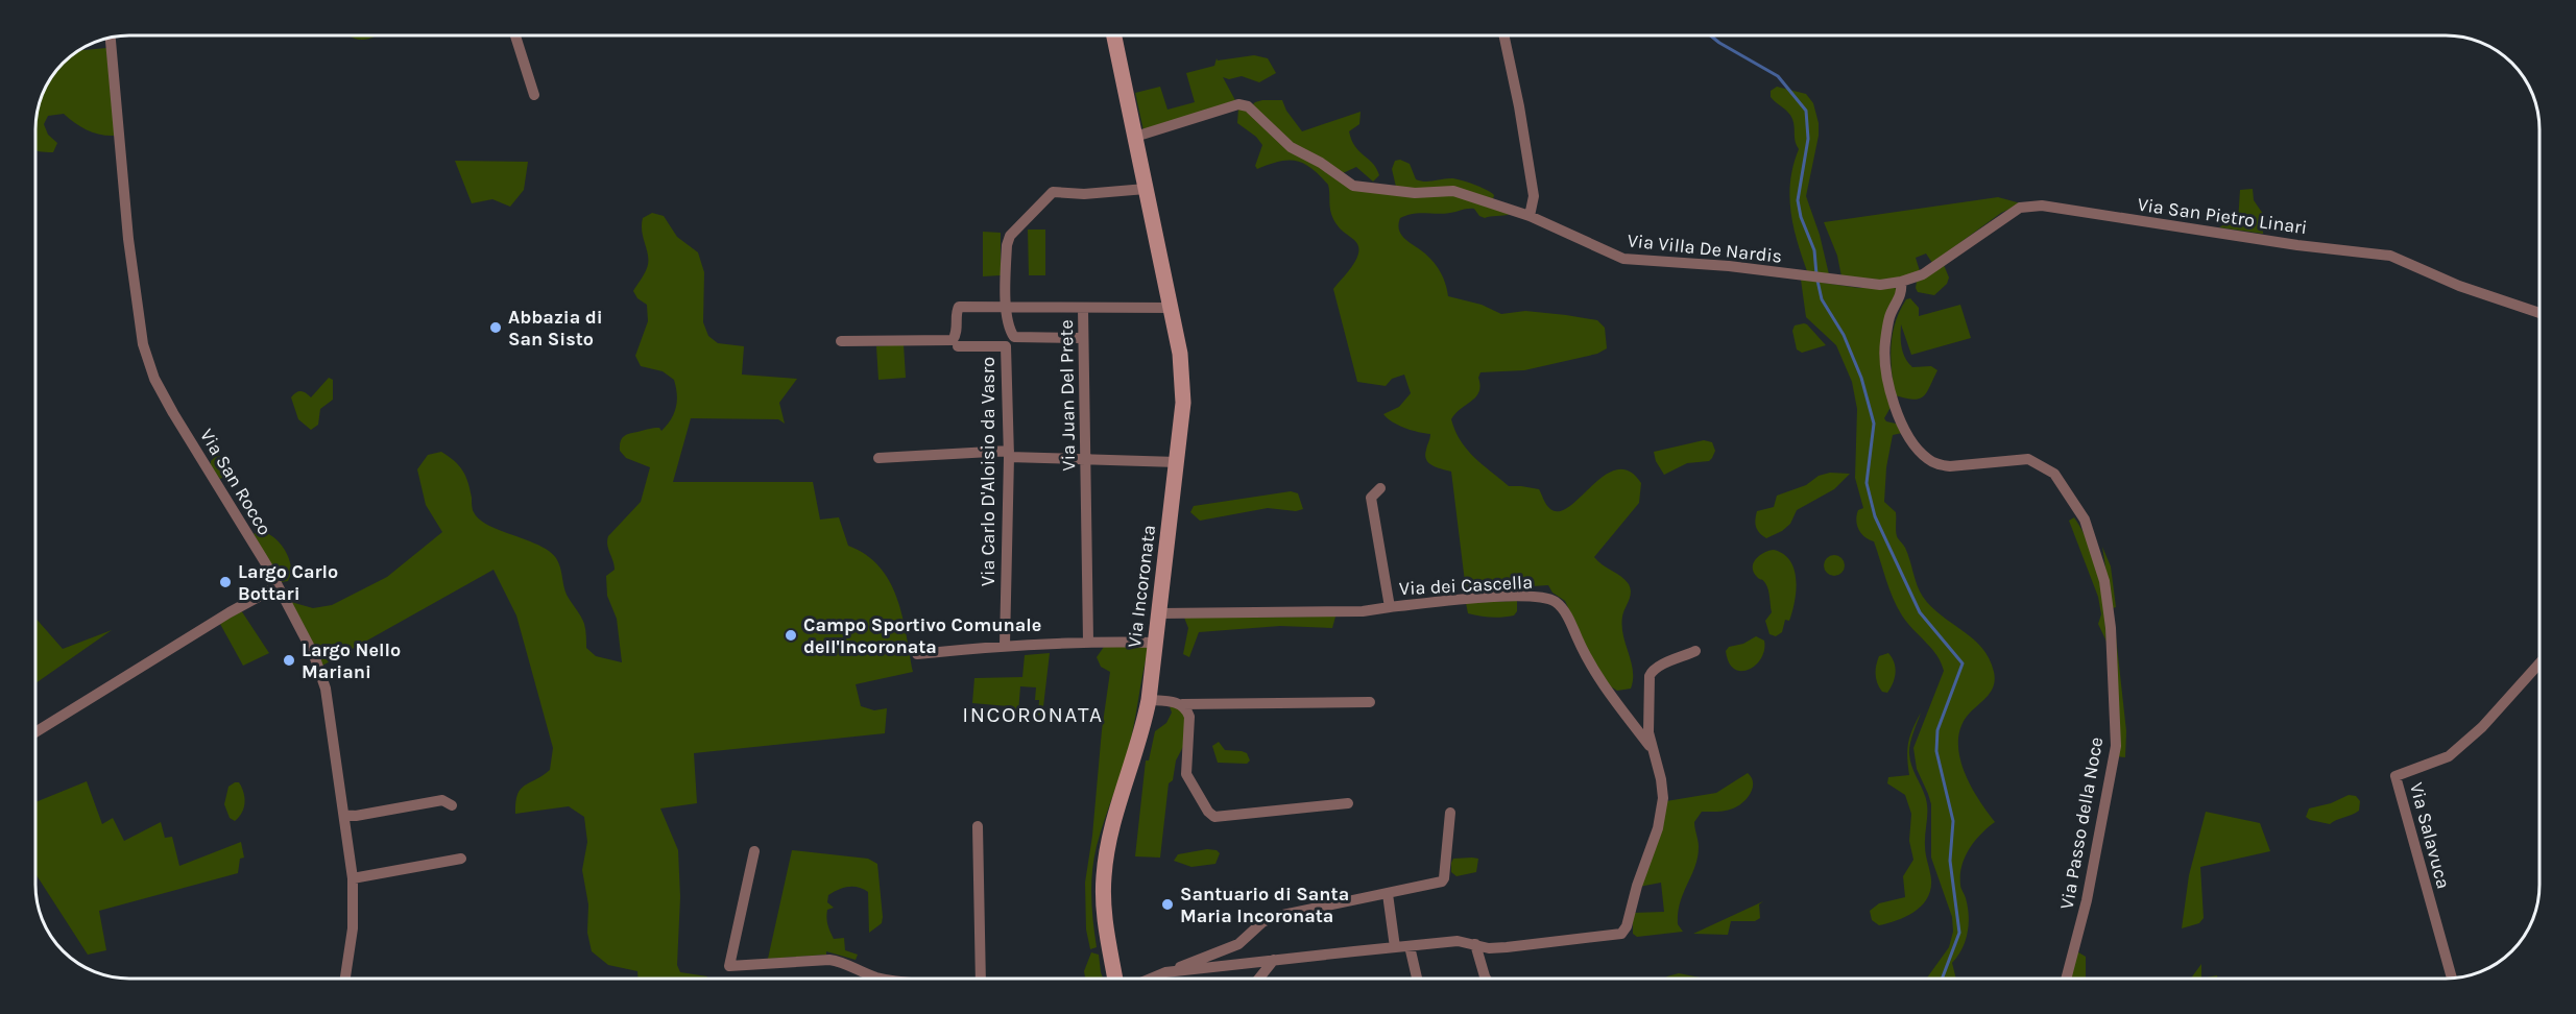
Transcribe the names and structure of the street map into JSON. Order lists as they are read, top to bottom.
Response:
{
  "streets": {
    "main road": ["Via Incoronata"],
    "street": [
      "Via San Pietro Linari",
      "Via Villa De Nardis",
      "Via Juan Del Prete",
      "Via Carlo D'Aloisio da Vasro",
      "Via San Rocco",
      "Via dei Cascella",
      "Via Passo della Noce",
      "Via Salavuca"
    ]
  },
  "crossings": [
    ["Via San Pietro Linari", "Via Villa De Nardis"],
    ["Via San Pietro Linari", "Via Passo della Noce"],
    ["Via Villa De Nardis", "Via Incoronata"],
    ["Via Villa De Nardis", "Via Passo della Noce"],
    ["Via dei Cascella", "Via Incoronata"]
  ],
  "districts": ["INCORONATA"],
  "places": [
    "Abbazia di San Sisto",
    "Largo Carlo Bottari",
    "Campo Sportivo Comunale dell'Incoronata",
    "Largo Nello Mariani",
    "Santuario di Santa Maria Incoronata"
  ]
}
